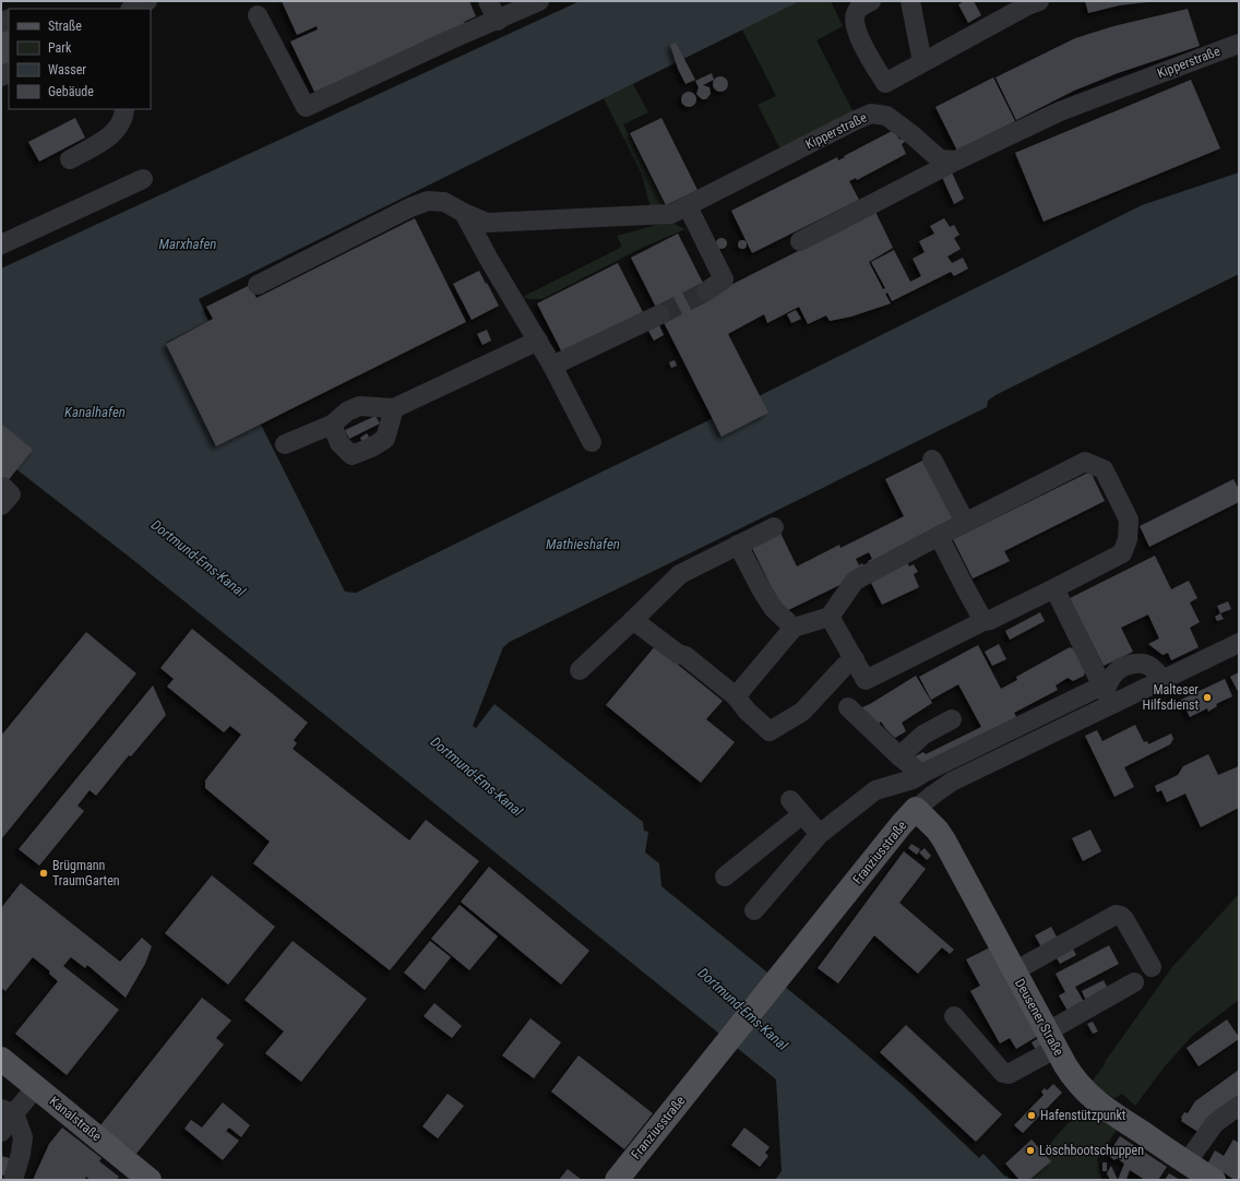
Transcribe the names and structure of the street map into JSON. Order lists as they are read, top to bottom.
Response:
{
  "streets": {
    "main road": ["Franziusstraße", "Deusener Straße", "Kanalstraße"],
    "street": ["Kipperstraße"]
  },
  "crossings": [
    ["Franziusstraße", "Deusener Straße"]
  ],
  "water": [
    "Marxhafen",
    "Kanalhafen",
    "Mathieshafen",
    "Dortmund-Ems-Kanal"
  ],
  "places": [
    "Malteser Hilfsdienst",
    "Brügmann TraumGarten",
    "Hafenstützpunkt",
    "Löschbootschuppen"
  ],
  "legend": [
    "Straße",
    "Park",
    "Wasser",
    "Gebäude"
  ]
}
